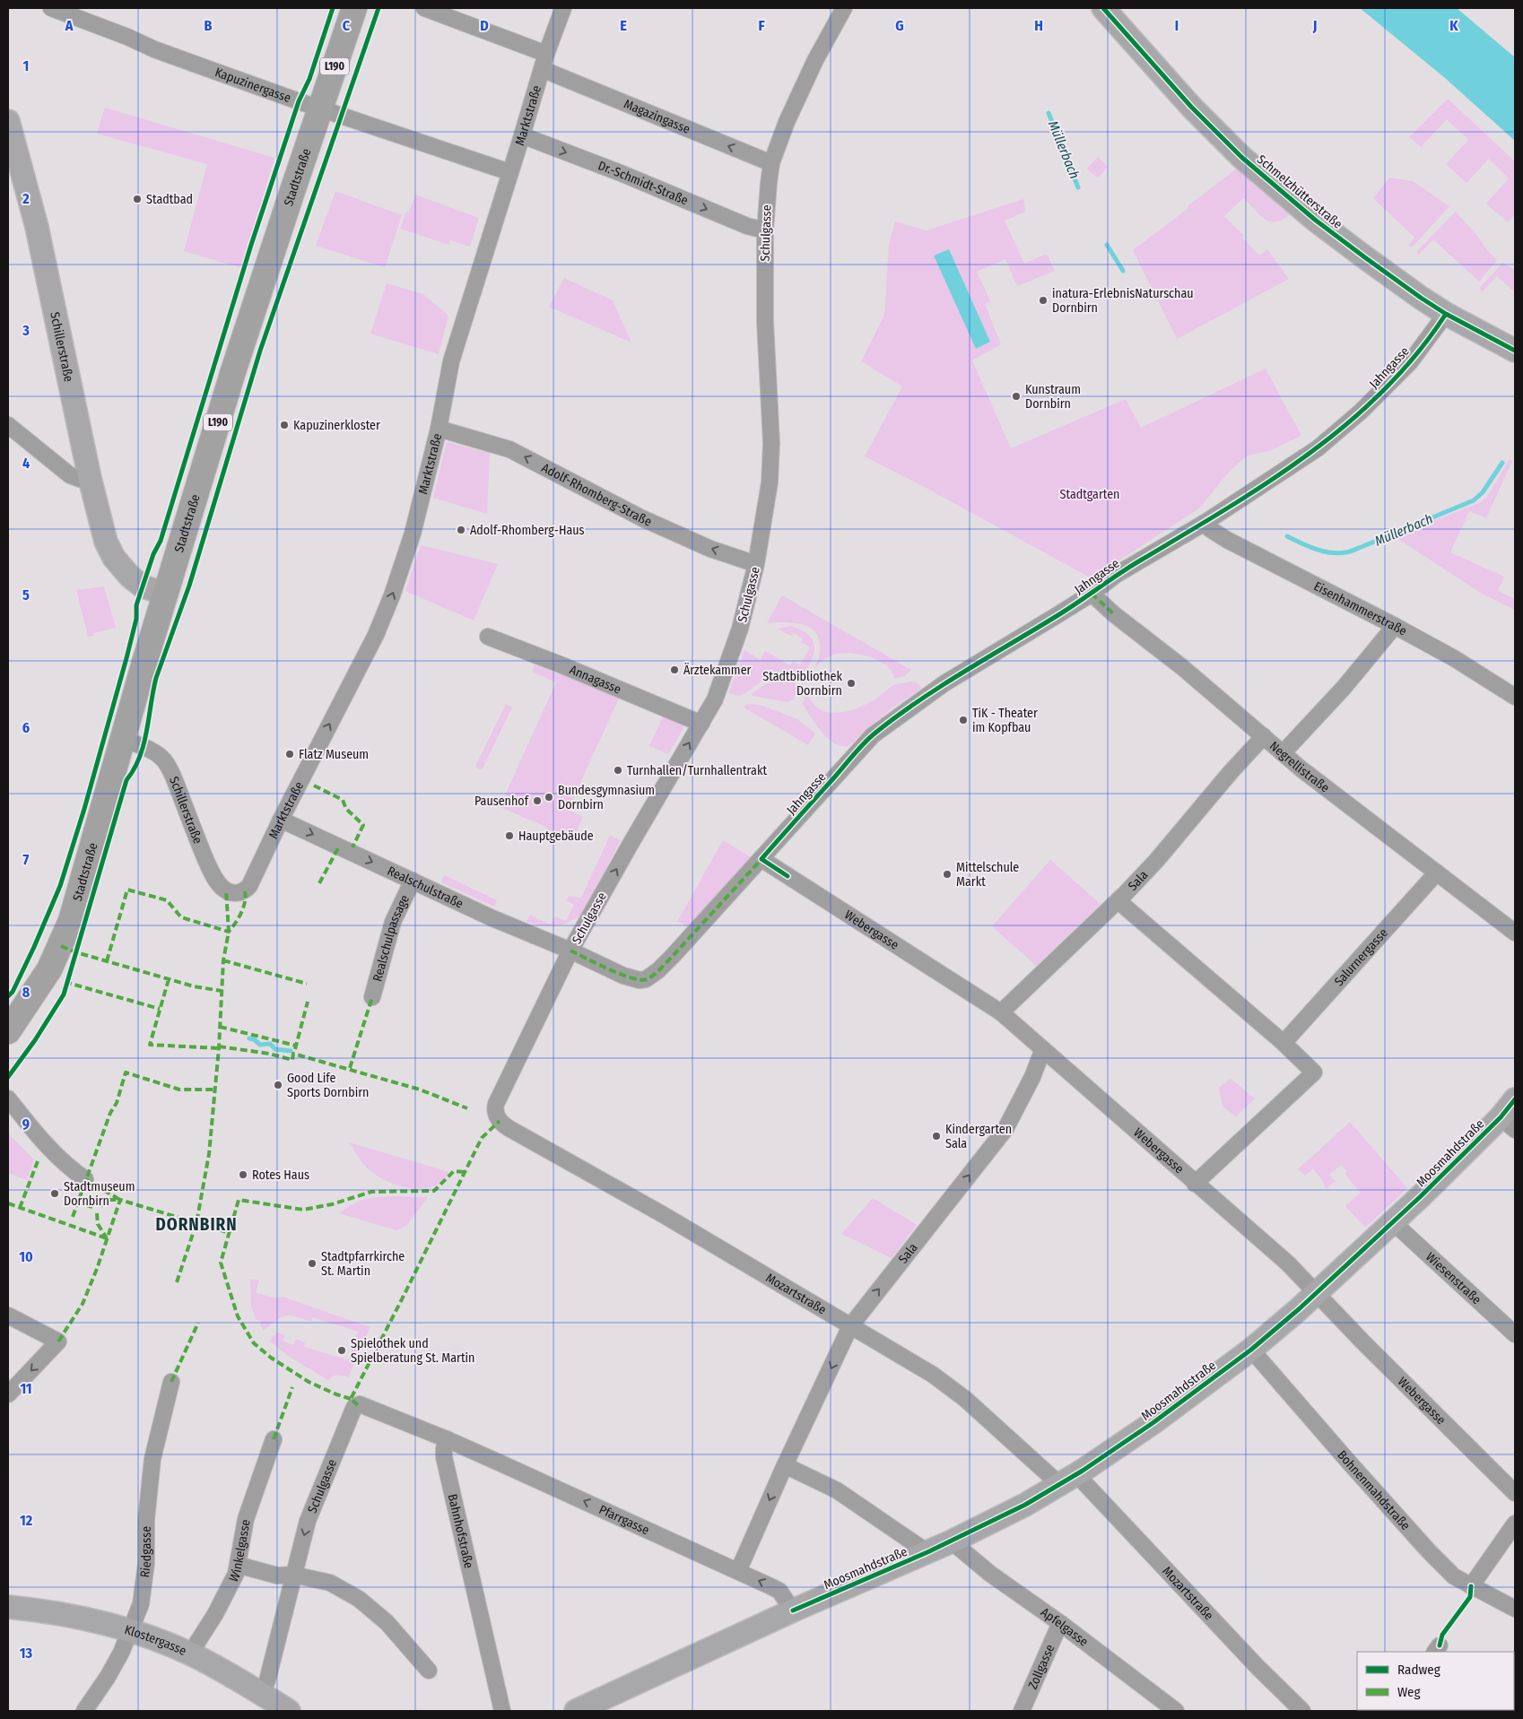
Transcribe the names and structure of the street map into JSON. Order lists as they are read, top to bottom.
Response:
{
  "streets": {
    "main road": ["L190", "Stadtstraße"],
    "street": [
      "Kapuzinergasse",
      "Marktstraße",
      "Magazingasse",
      "Dr.-Schmidt-Straße",
      "Schmelzhütterstraße",
      "Schulgasse",
      "Schillerstraße",
      "Jahngasse",
      "Adolf-Rhomberg-Straße",
      "Eisenhammerstraße",
      "Annagasse",
      "Negrellistraße",
      "Sala",
      "Realschulstraße",
      "Webergasse",
      "Realschulpassage",
      "Salurnergasse",
      "Moosmahdstraße",
      "Wiesenstraße",
      "Mozartstraße",
      "Bohnenmahdstraße",
      "Pfarrgasse",
      "Bahnhofstraße",
      "Winkelgasse",
      "Riedgasse",
      "Apfelgasse",
      "Klostergasse",
      "Zollgasse"
    ]
  },
  "crossings": [
    ["Kapuzinergasse", "Marktstraße"],
    ["Kapuzinergasse", "Stadtstraße"],
    ["Marktstraße", "Magazingasse"],
    ["Marktstraße", "Dr.-Schmidt-Straße"],
    ["Marktstraße", "Schillerstraße"],
    ["Marktstraße", "Adolf-Rhomberg-Straße"],
    ["Marktstraße", "Realschulstraße"],
    ["Magazingasse", "Schulgasse"],
    ["Stadtstraße", "Schillerstraße"],
    ["Dr.-Schmidt-Straße", "Schulgasse"],
    ["Schmelzhütterstraße", "Jahngasse"],
    ["Schulgasse", "Jahngasse"],
    ["Schulgasse", "Adolf-Rhomberg-Straße"],
    ["Schulgasse", "Annagasse"],
    ["Schulgasse", "Realschulstraße"],
    ["Schulgasse", "Mozartstraße"],
    ["Schulgasse", "Pfarrgasse"],
    ["Schulgasse", "Bahnhofstraße"],
    ["Schulgasse", "Klostergasse"],
    ["Jahngasse", "Eisenhammerstraße"],
    ["Jahngasse", "Negrellistraße"],
    ["Jahngasse", "Realschulstraße"],
    ["Jahngasse", "Webergasse"],
    ["Negrellistraße", "Sala"],
    ["Negrellistraße", "Salurnergasse"],
    ["Sala", "Webergasse"],
    ["Sala", "Mozartstraße"],
    ["Sala", "Pfarrgasse"],
    ["Realschulstraße", "Realschulpassage"],
    ["Webergasse", "Moosmahdstraße"],
    ["Moosmahdstraße", "Wiesenstraße"],
    ["Moosmahdstraße", "Mozartstraße"],
    ["Moosmahdstraße", "Bohnenmahdstraße"],
    ["Moosmahdstraße", "Pfarrgasse"],
    ["Moosmahdstraße", "Apfelgasse"],
    ["Pfarrgasse", "Bahnhofstraße"],
    ["Winkelgasse", "Klostergasse"],
    ["Riedgasse", "Klostergasse"],
    ["Apfelgasse", "Zollgasse"]
  ],
  "one_way": [
    "Marktstraße",
    "Magazingasse",
    "Dr.-Schmidt-Straße",
    "Adolf-Rhomberg-Straße",
    "Realschulstraße"
  ],
  "districts": ["DORNBIRN"],
  "water": ["Müllerbach"],
  "parks": ["Stadtgarten"],
  "places": [
    "Stadtbad",
    "inatura-ErlebnisNaturschau Dornbirn",
    "Kunstraum Dornbirn",
    "Kapuzinerkloster",
    "Adolf-Rhomberg-Haus",
    "Ärztekammer",
    "Stadtbibliothek Dornbirn",
    "TiK - Theater im Kopfbau",
    "Flatz Museum",
    "Turnhallen/Turnhallentrakt",
    "Bundesgymnasium Dornbirn",
    "Pausenhof",
    "Hauptgebäude",
    "Mittelschule Markt",
    "Good Life Sports Dornbirn",
    "Kindergarten Sala",
    "Rotes Haus",
    "Stadtmuseum Dornbirn",
    "Stadtpfarrkirche St. Martin",
    "Spielothek und Spielberatung St. Martin"
  ],
  "legend": ["Radweg", "Weg"],
  "grid": {
    "columns": [
      "A",
      "B",
      "C",
      "D",
      "E",
      "F",
      "G",
      "H",
      "I",
      "J",
      "K"
    ],
    "rows": [
      "1",
      "2",
      "3",
      "4",
      "5",
      "6",
      "7",
      "8",
      "9",
      "10",
      "11",
      "12",
      "13"
    ]
  }
}
